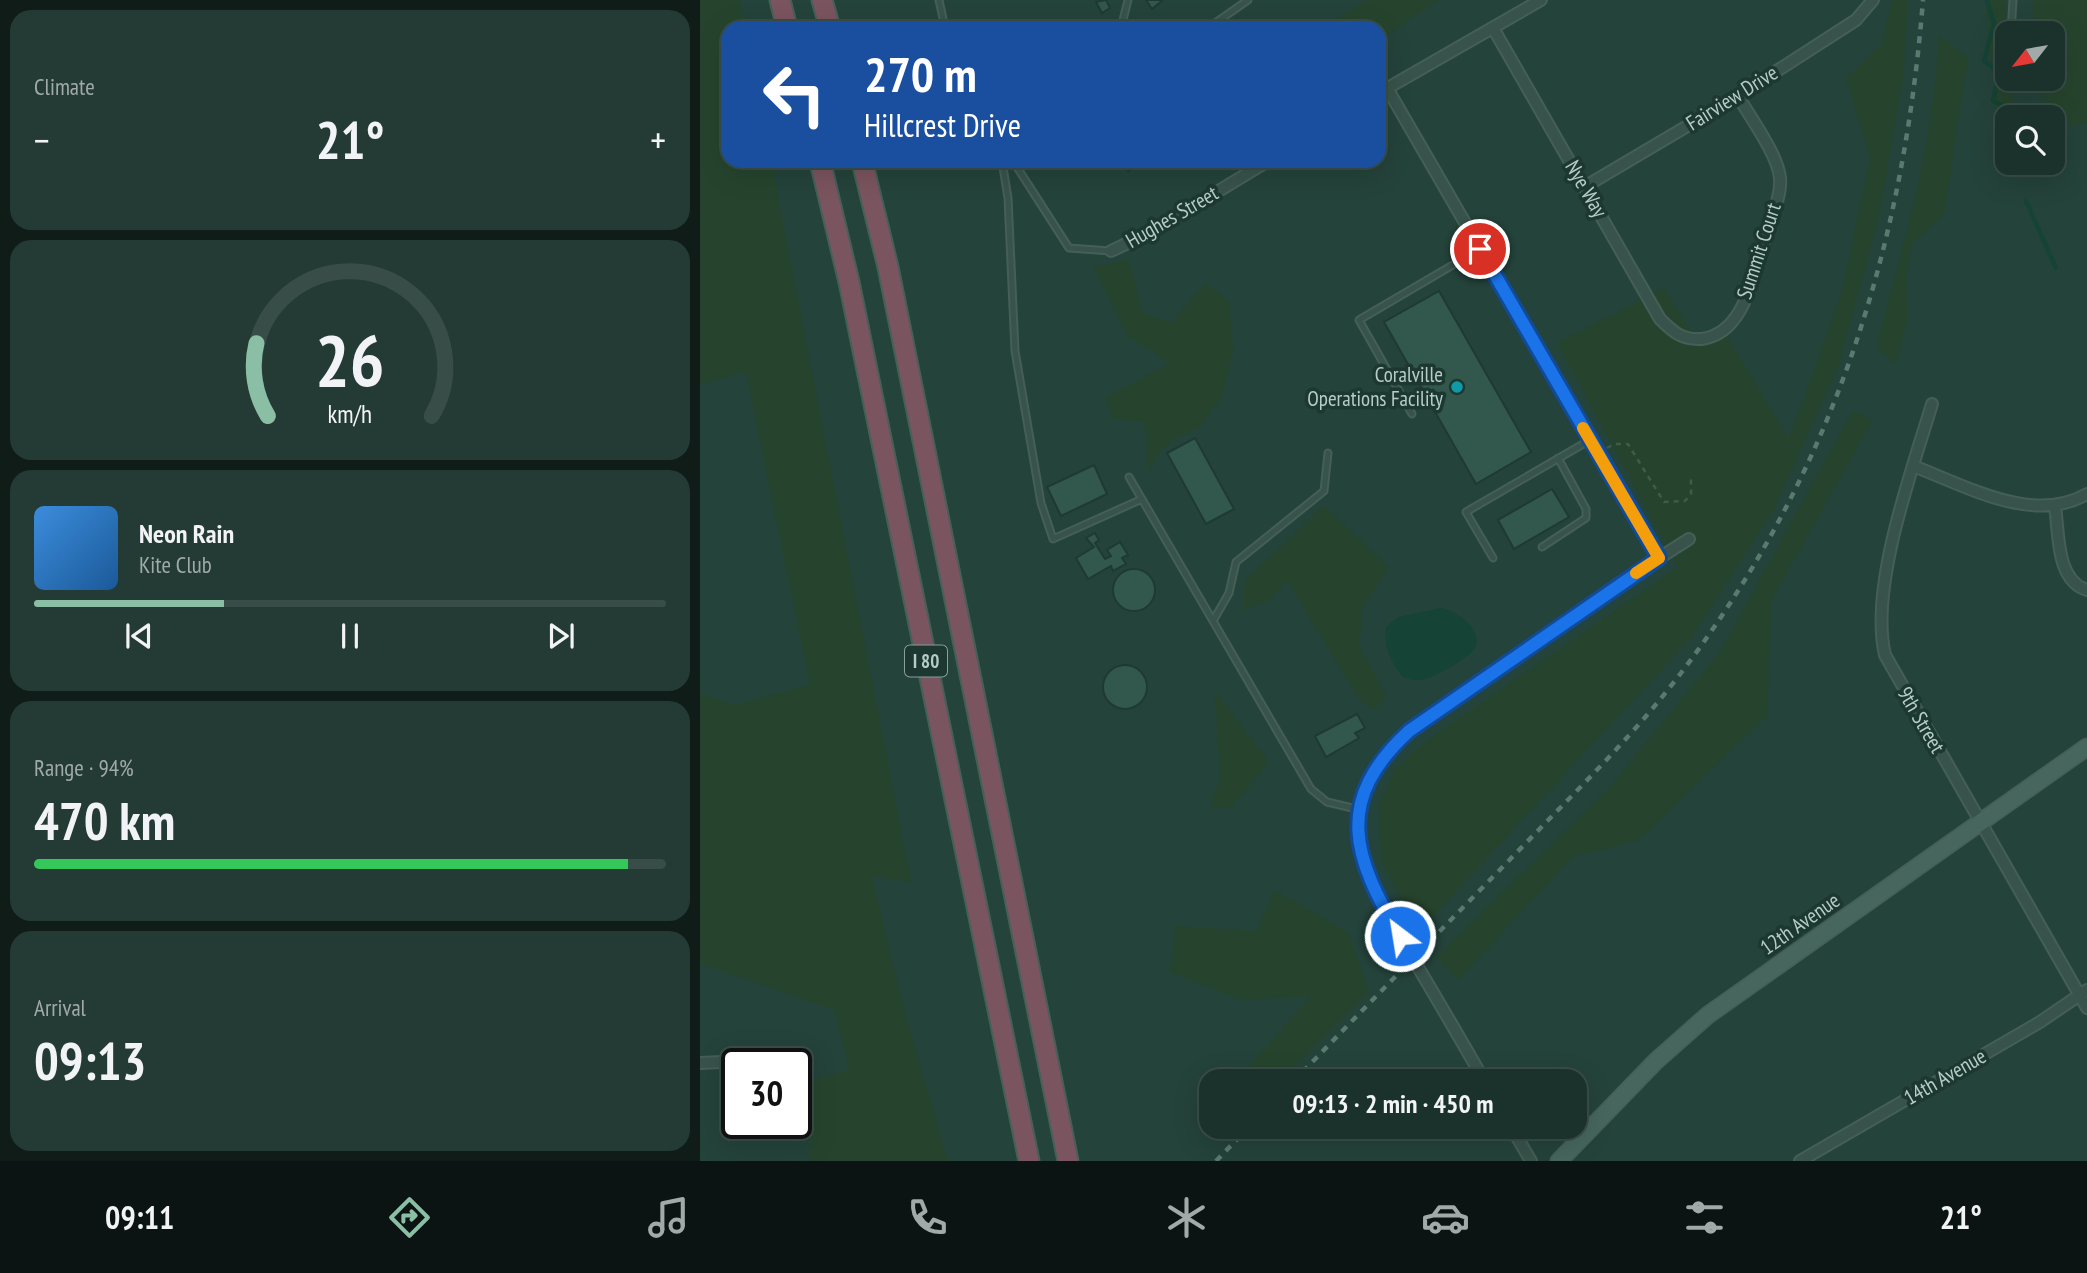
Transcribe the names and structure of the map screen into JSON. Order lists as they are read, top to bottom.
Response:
{
  "streets": {
    "highway": ["I 80"],
    "main road": ["12th Avenue"],
    "street": [
      "Fairview Drive",
      "Nye Way",
      "Hughes Street",
      "Summit Court",
      "9th Street",
      "14th Avenue"
    ]
  },
  "crossings": [
    ["Fairview Drive", "Nye Way"],
    ["Fairview Drive", "Summit Court"],
    ["Nye Way", "Summit Court"],
    ["9th Street", "12th Avenue"],
    ["9th Street", "14th Avenue"]
  ],
  "places": ["Coralville Operations Facility"],
  "north": "bottom left",
  "page": {
    "tile": [
      "Climate",
      ["Range · 94%", "470 km"],
      ["Arrival", "09:13"]
    ],
    "turn": ["270 m", "Hillcrest Drive"],
    "heat": ["−", "21°", "+"],
    "song": ["Neon Rain", "Kite Club"],
    "limit": "30",
    "trip": "09:13 · 2 min · 450 m",
    "tabs": ["09:11", "21°"],
    "gauge": ["26", "km/h"]
  }
}
